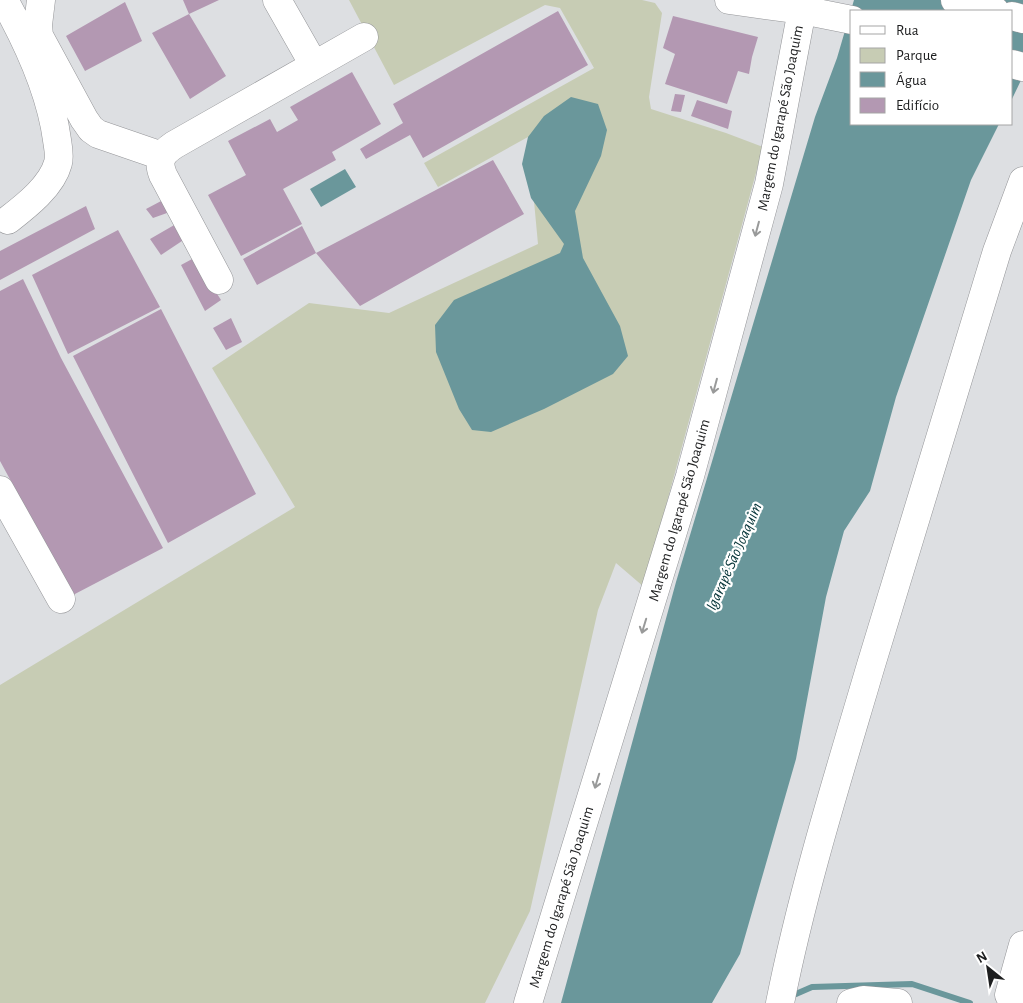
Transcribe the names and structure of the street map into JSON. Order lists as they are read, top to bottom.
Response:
{
  "streets": {
    "street": ["Margem do Igarapé São Joaquim"]
  },
  "water": ["Igarapé São Joaquim"],
  "legend": [
    "Rua",
    "Parque",
    "Água",
    "Edifício"
  ],
  "north": "top left"
}
